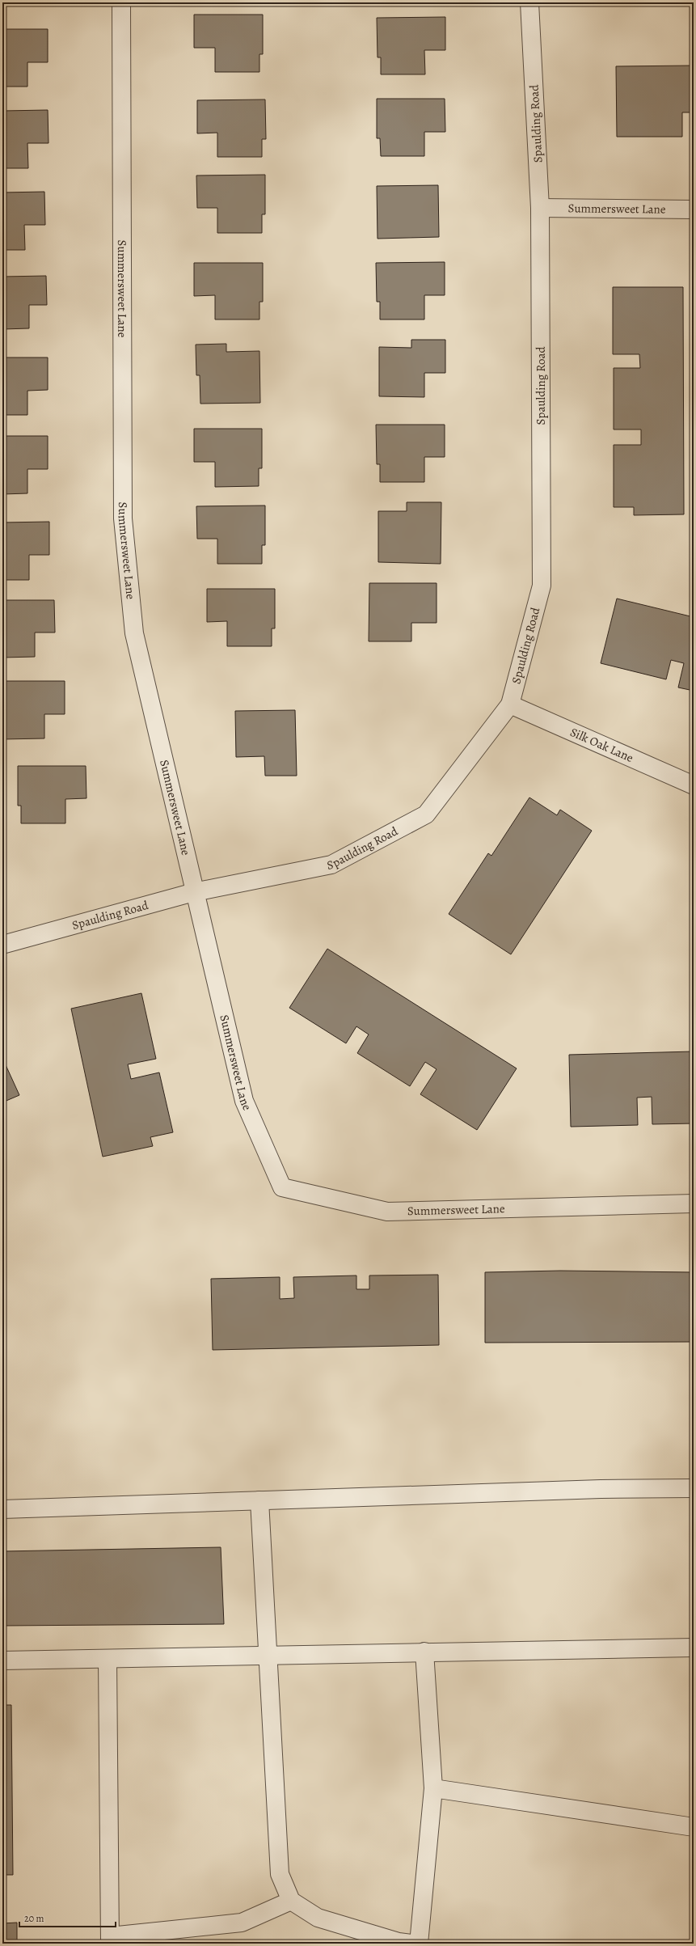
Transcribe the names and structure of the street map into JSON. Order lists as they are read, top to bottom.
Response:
{
  "streets": {
    "street": ["Spaulding Road", "Summersweet Lane", "Silk Oak Lane"]
  },
  "crossings": [
    ["Spaulding Road", "Summersweet Lane"],
    ["Spaulding Road", "Silk Oak Lane"]
  ],
  "scale_bar": "20 m"
}
